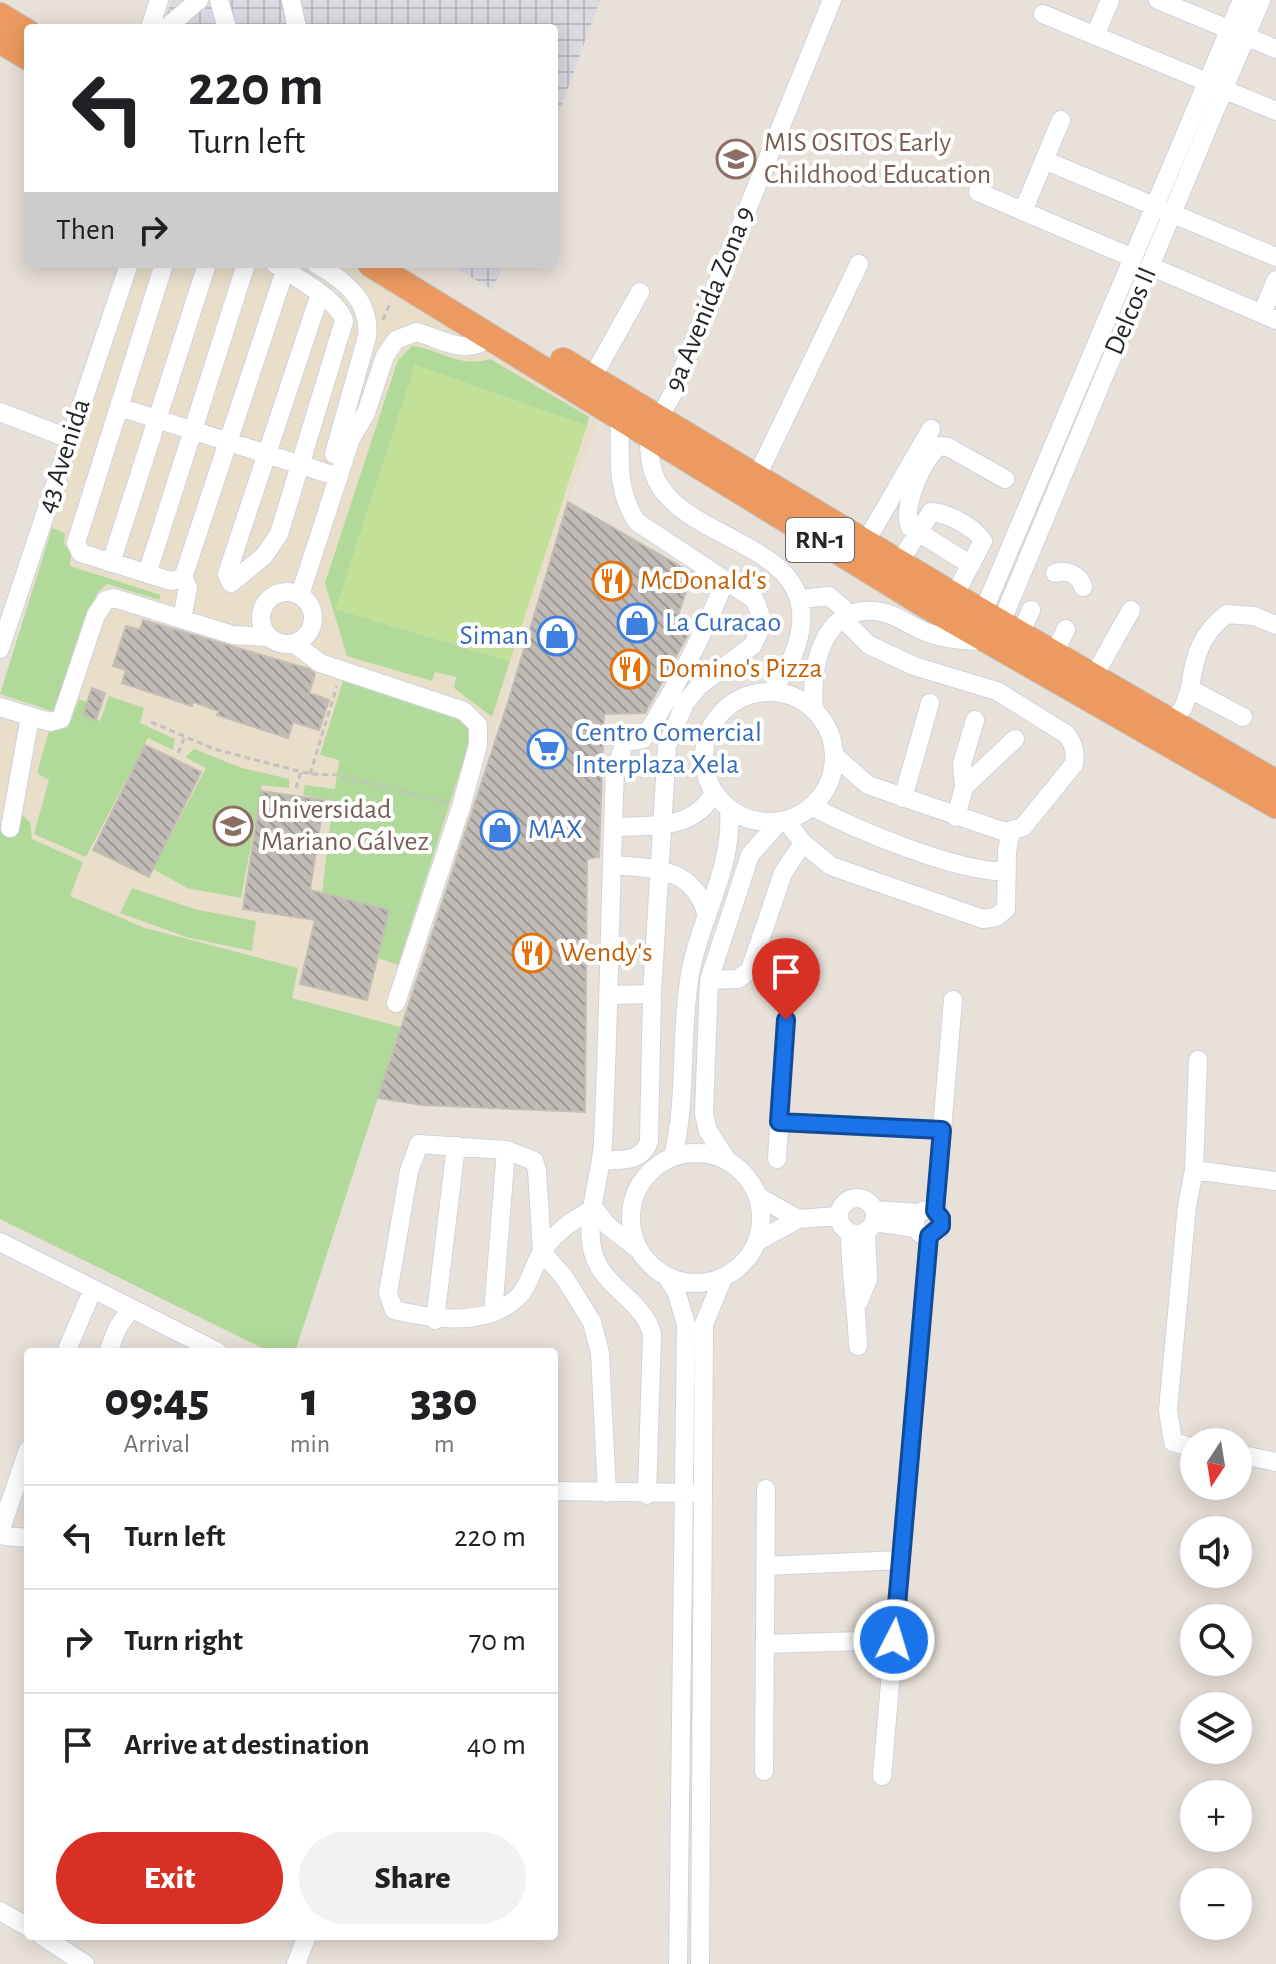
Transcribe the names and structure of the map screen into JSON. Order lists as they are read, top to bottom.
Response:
{
  "streets": {
    "highway": ["RN-1"],
    "street": ["9a Avenida Zona 9", "Delcos II", "43 Avenida"]
  },
  "crossings": [
    ["9a Avenida Zona 9", "RN-1"],
    ["Delcos II", "RN-1"]
  ],
  "places": {
    "school or university": ["MIS OSITOS Early Childhood Education", "Universidad Mariano Gálvez"],
    "restaurant": ["McDonald's", "Domino's Pizza", "Wendy's"],
    "shop": ["La Curacao", "Siman", "MAX"],
    "supermarket": ["Centro Comercial Interplaza Xela"]
  },
  "north": "bottom",
  "page": {
    "turn": ["220 m", "Turn left"],
    "then": "Then",
    "eta": [
      "09:45",
      "Arrival",
      "1",
      "min",
      "330",
      "m"
    ],
    "map_buttons": ["+", "−"],
    "list": [
      {
        "name": "Turn left",
        "value": "220 m"
      },
      {
        "name": "Turn right",
        "value": "70 m"
      },
      {
        "name": "Arrive at destination",
        "value": "40 m"
      }
    ],
    "buttons": ["Exit", "Share"]
  }
}
